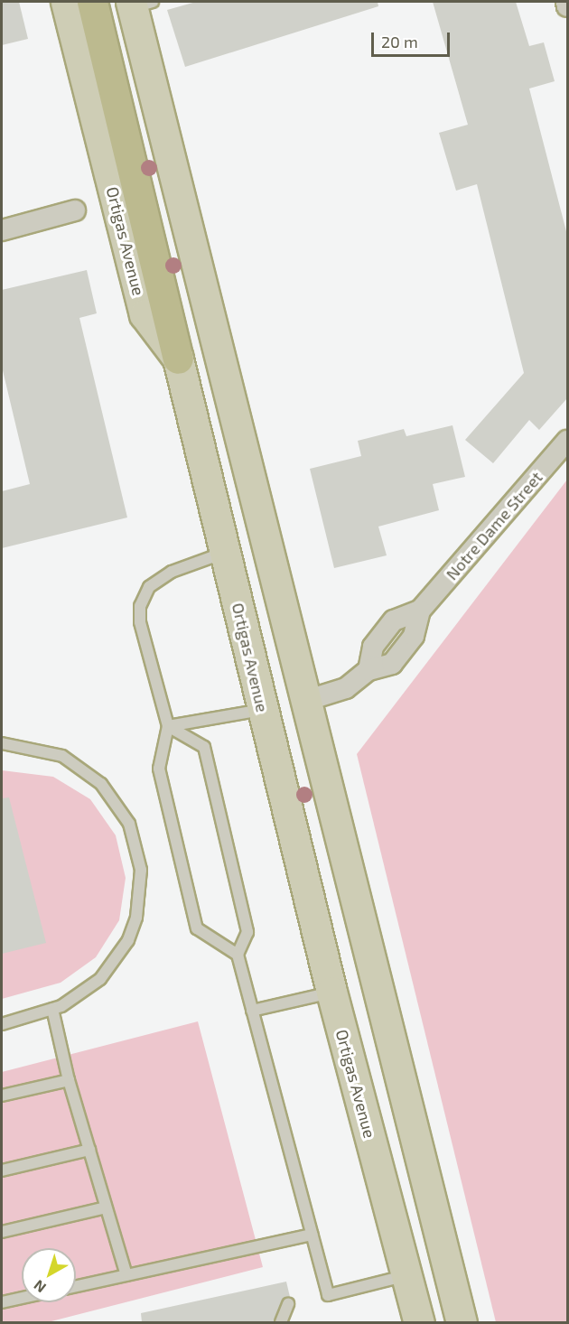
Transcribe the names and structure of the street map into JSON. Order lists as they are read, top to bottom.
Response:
{
  "streets": {
    "main road": ["Ortigas Avenue"],
    "street": ["Notre Dame Street"]
  },
  "scale_bar": "20 m",
  "north": "bottom left"
}
